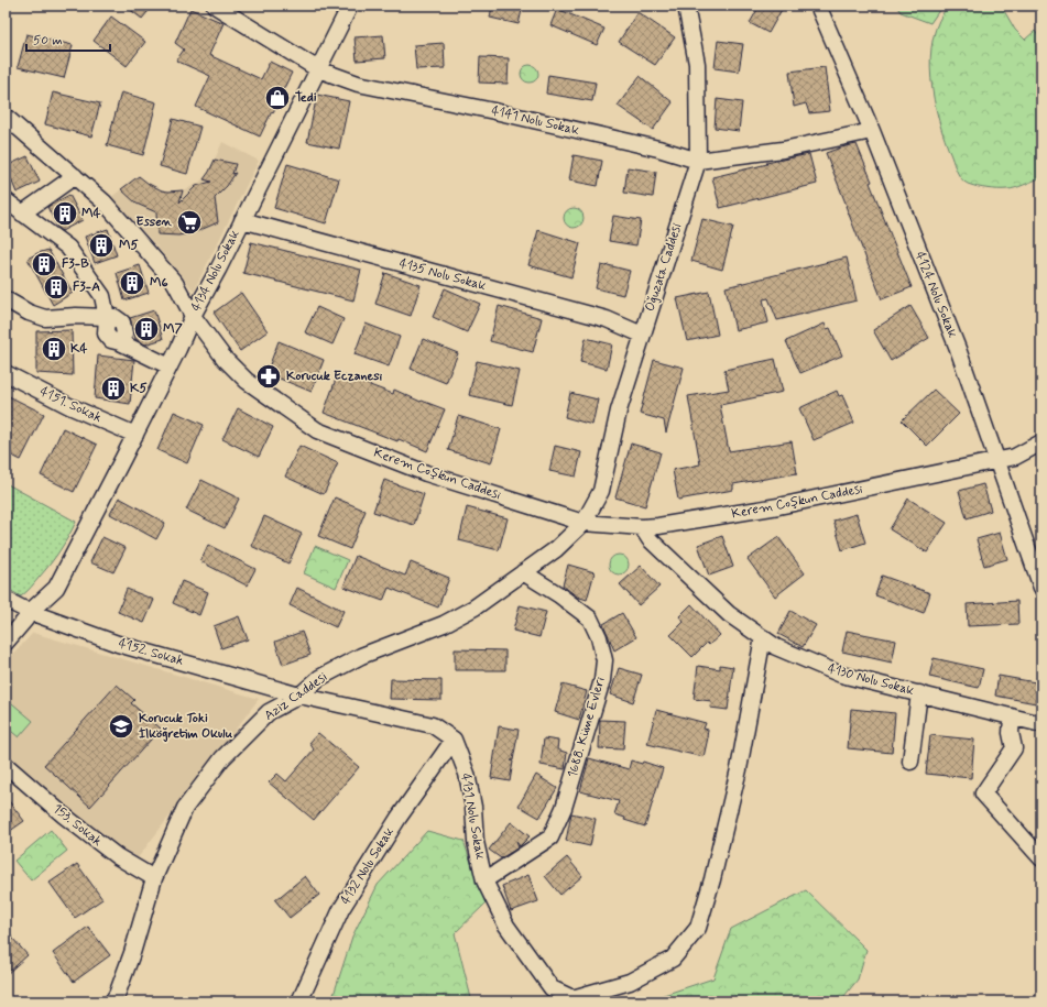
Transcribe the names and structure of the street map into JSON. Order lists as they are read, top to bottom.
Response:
{
  "streets": {
    "street": [
      "4141 Nolu Sokak",
      "Oğuzata Caddesi",
      "4134 Nolu Sokak",
      "4135 Nolu Sokak",
      "4124 Nolu Sokak",
      "4151. Sokak",
      "Kerem Coşkun Caddesi",
      "4152. Sokak",
      "4130 Nolu Sokak",
      "Aziz Caddesi",
      "1688. Küme Evleri",
      "4131 Nolu Sokak",
      "153. Sokak",
      "4132 Nolu Sokak"
    ]
  },
  "crossings": [
    ["4141 Nolu Sokak", "Oğuzata Caddesi"],
    ["4141 Nolu Sokak", "4134 Nolu Sokak"],
    ["4141 Nolu Sokak", "4124 Nolu Sokak"],
    ["Oğuzata Caddesi", "4135 Nolu Sokak"],
    ["Oğuzata Caddesi", "Kerem Coşkun Caddesi"],
    ["Oğuzata Caddesi", "Aziz Caddesi"],
    ["4134 Nolu Sokak", "4135 Nolu Sokak"],
    ["4134 Nolu Sokak", "4151. Sokak"],
    ["4134 Nolu Sokak", "Kerem Coşkun Caddesi"],
    ["4134 Nolu Sokak", "4152. Sokak"],
    ["4124 Nolu Sokak", "Kerem Coşkun Caddesi"],
    ["Kerem Coşkun Caddesi", "4130 Nolu Sokak"],
    ["Kerem Coşkun Caddesi", "Aziz Caddesi"],
    ["4152. Sokak", "Aziz Caddesi"],
    ["4130 Nolu Sokak", "4131 Nolu Sokak"],
    ["Aziz Caddesi", "1688. Küme Evleri"],
    ["Aziz Caddesi", "153. Sokak"],
    ["1688. Küme Evleri", "4131 Nolu Sokak"],
    ["4131 Nolu Sokak", "4132 Nolu Sokak"]
  ],
  "places": {
    "shop": ["Tedi"],
    "building": [
      "M4",
      "M5",
      "F3-B",
      "M6",
      "F3-A",
      "M7",
      "K4",
      "K5"
    ],
    "supermarket": ["Essen"],
    "pharmacy": ["Korucuk Eczanesi"],
    "school or university": ["Korucuk Toki İlköğretim Okulu"]
  },
  "scale_bar": "50 m"
}
